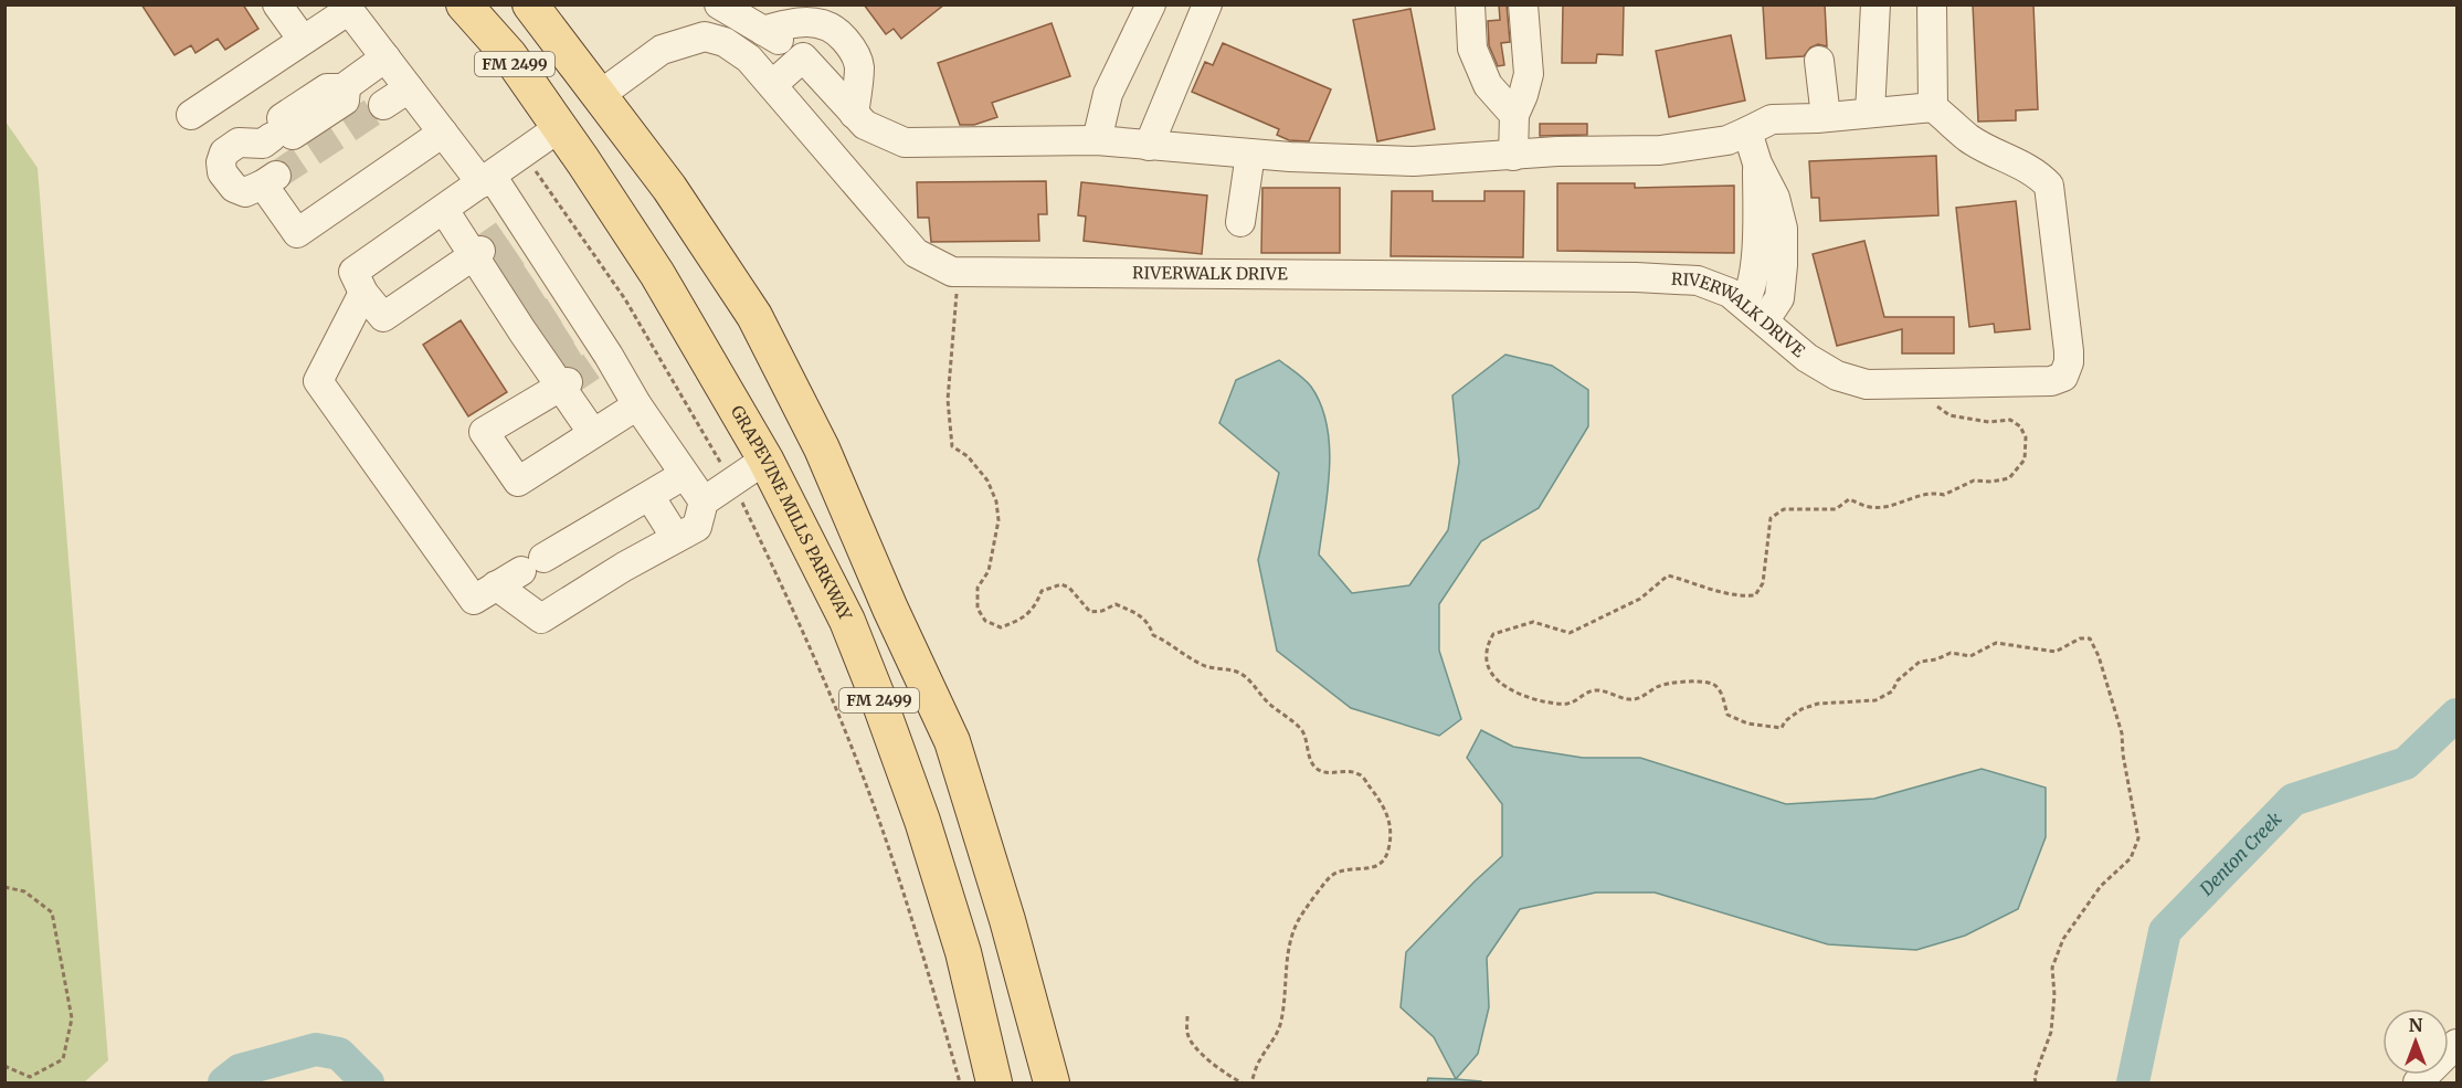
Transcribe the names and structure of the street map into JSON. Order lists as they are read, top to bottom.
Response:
{
  "streets": {
    "main road": ["FM 2499", "GRAPEVINE MILLS PARKWAY"],
    "lane": ["RIVERWALK DRIVE"]
  },
  "crossings": [
    ["FM 2499", "RIVERWALK DRIVE"]
  ],
  "water": ["Denton Creek"],
  "north": "top"
}
